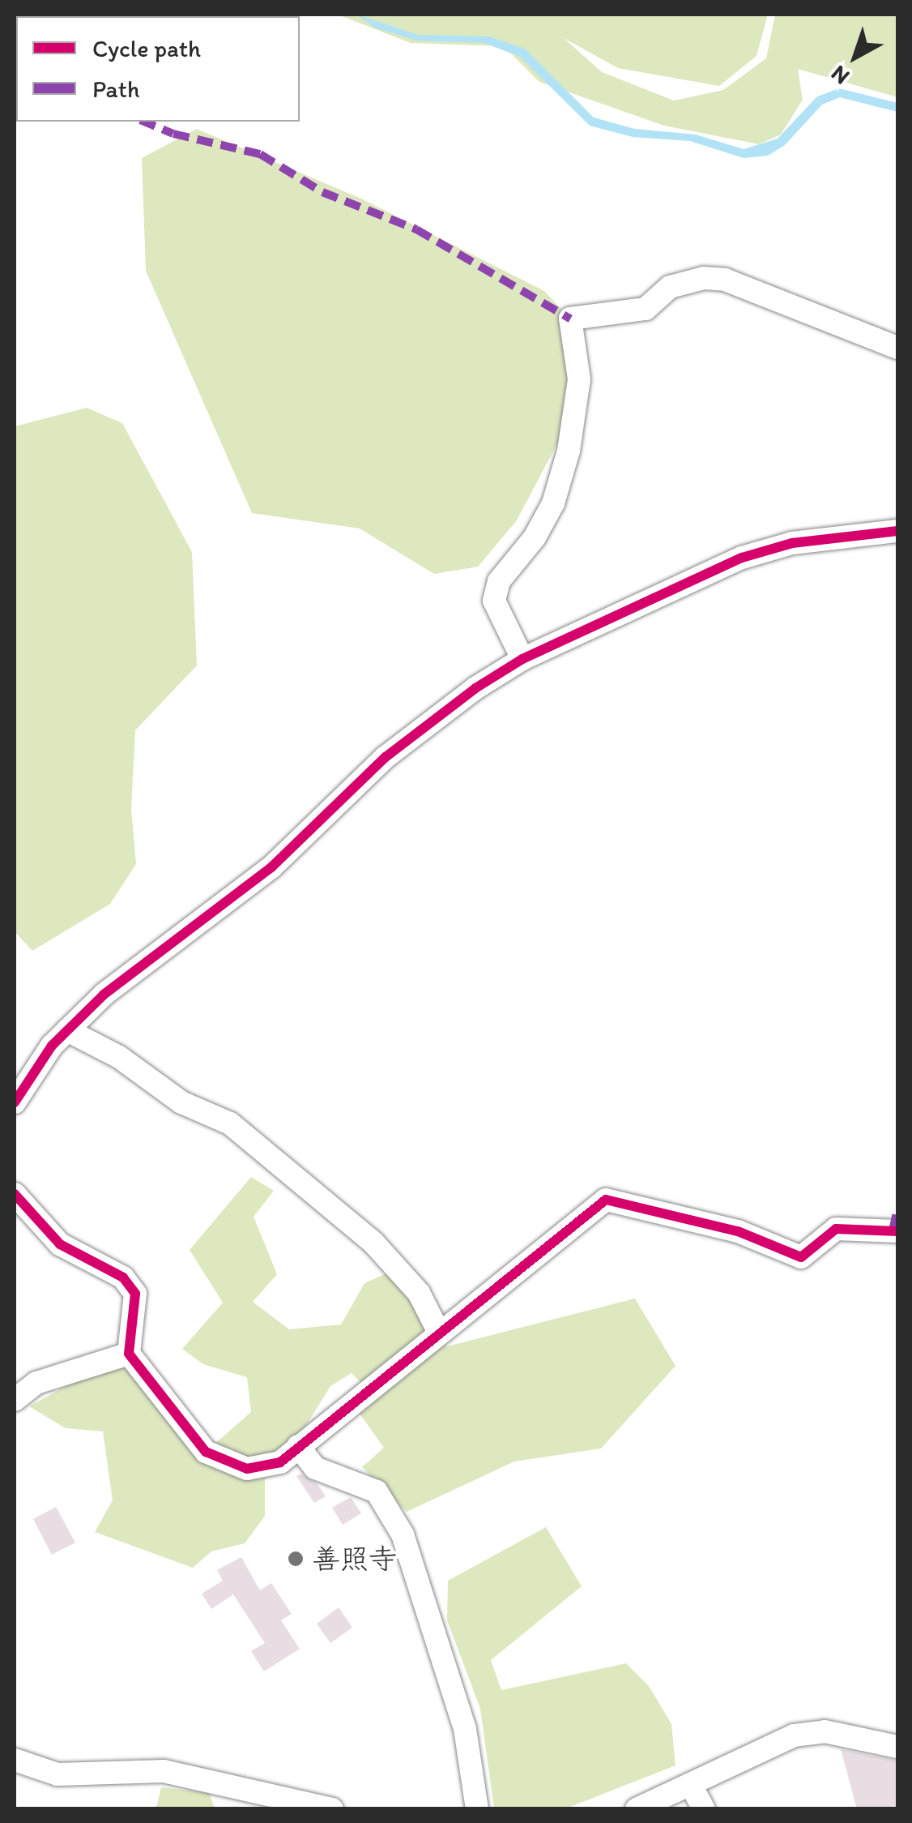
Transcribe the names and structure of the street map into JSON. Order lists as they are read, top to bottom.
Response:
{
  "places": ["善照寺"],
  "legend": ["Cycle path", "Path"],
  "north": "bottom left"
}
